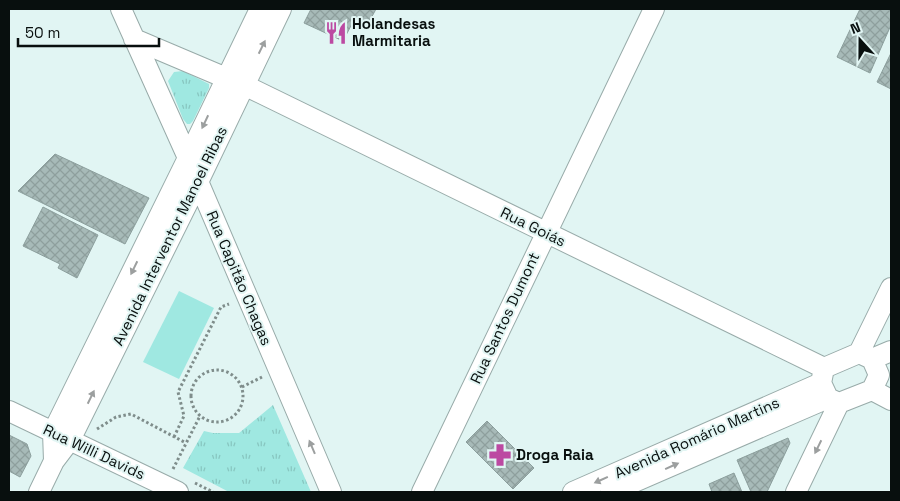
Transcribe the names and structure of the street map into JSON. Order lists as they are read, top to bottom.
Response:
{
  "streets": {
    "street": [
      "Rua Goiás",
      "Avenida Interventor Manoel Ribas",
      "Rua Capitão Chagas",
      "Rua Santos Dumont",
      "Avenida Romário Martins",
      "Rua Willi Davids"
    ]
  },
  "crossings": [
    ["Rua Goiás", "Avenida Interventor Manoel Ribas"],
    ["Rua Goiás", "Rua Capitão Chagas"],
    ["Rua Goiás", "Rua Santos Dumont"],
    ["Rua Goiás", "Avenida Romário Martins"],
    ["Avenida Interventor Manoel Ribas", "Rua Capitão Chagas"],
    ["Avenida Interventor Manoel Ribas", "Rua Willi Davids"]
  ],
  "one_way": ["Rua Capitão Chagas"],
  "places": {
    "restaurant": ["Holandesas Marmitaria"],
    "pharmacy": ["Droga Raia"]
  },
  "scale_bar": "50 m",
  "north": "top"
}
